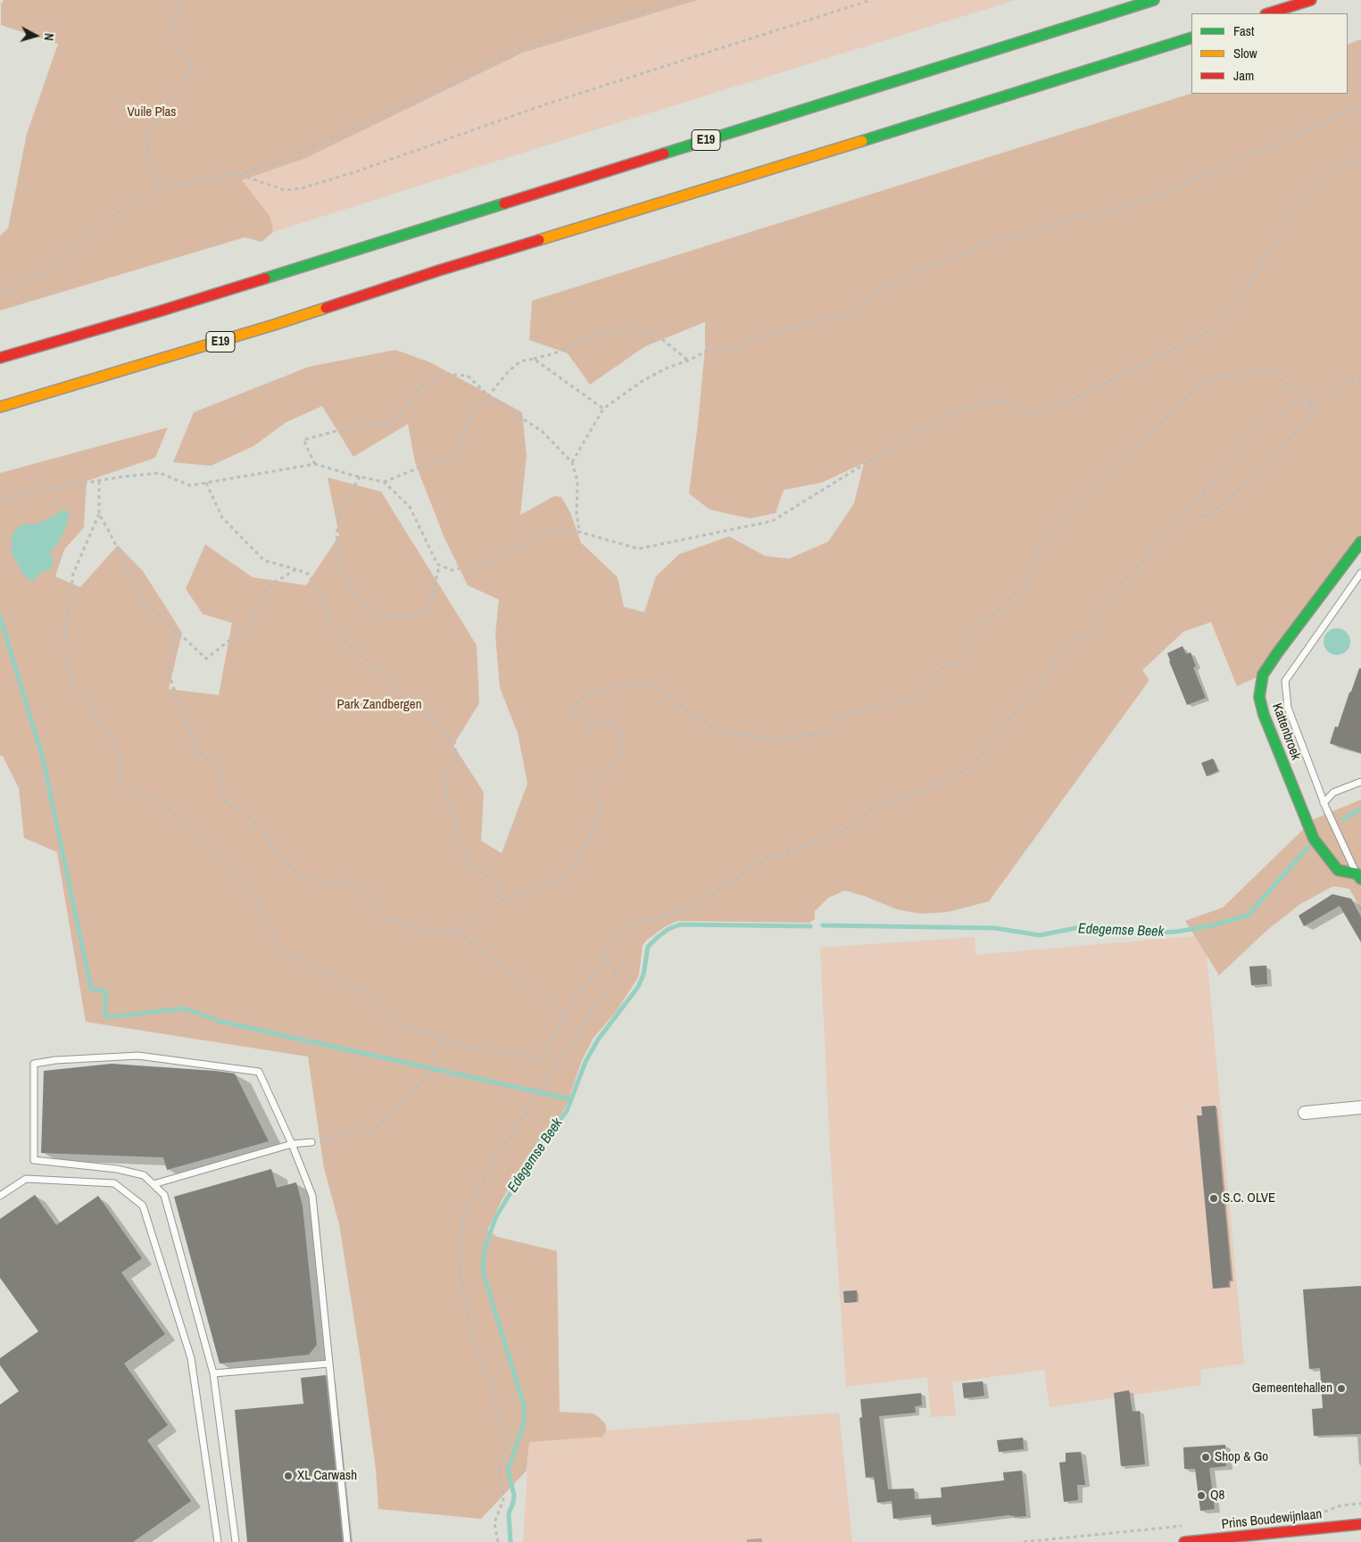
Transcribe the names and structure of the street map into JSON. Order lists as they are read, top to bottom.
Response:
{
  "streets": {
    "main road": ["E19", "Kattenbroek", "Prins Boudewijnlaan"]
  },
  "water": ["Edegemse Beek"],
  "parks": ["Vuile Plas", "Park Zandbergen"],
  "places": [
    "S.C. OLVE",
    "Gemeentehallen",
    "Shop & Go",
    "XL Carwash",
    "Q8"
  ],
  "legend": ["Fast", "Slow", "Jam"],
  "north": "right"
}
